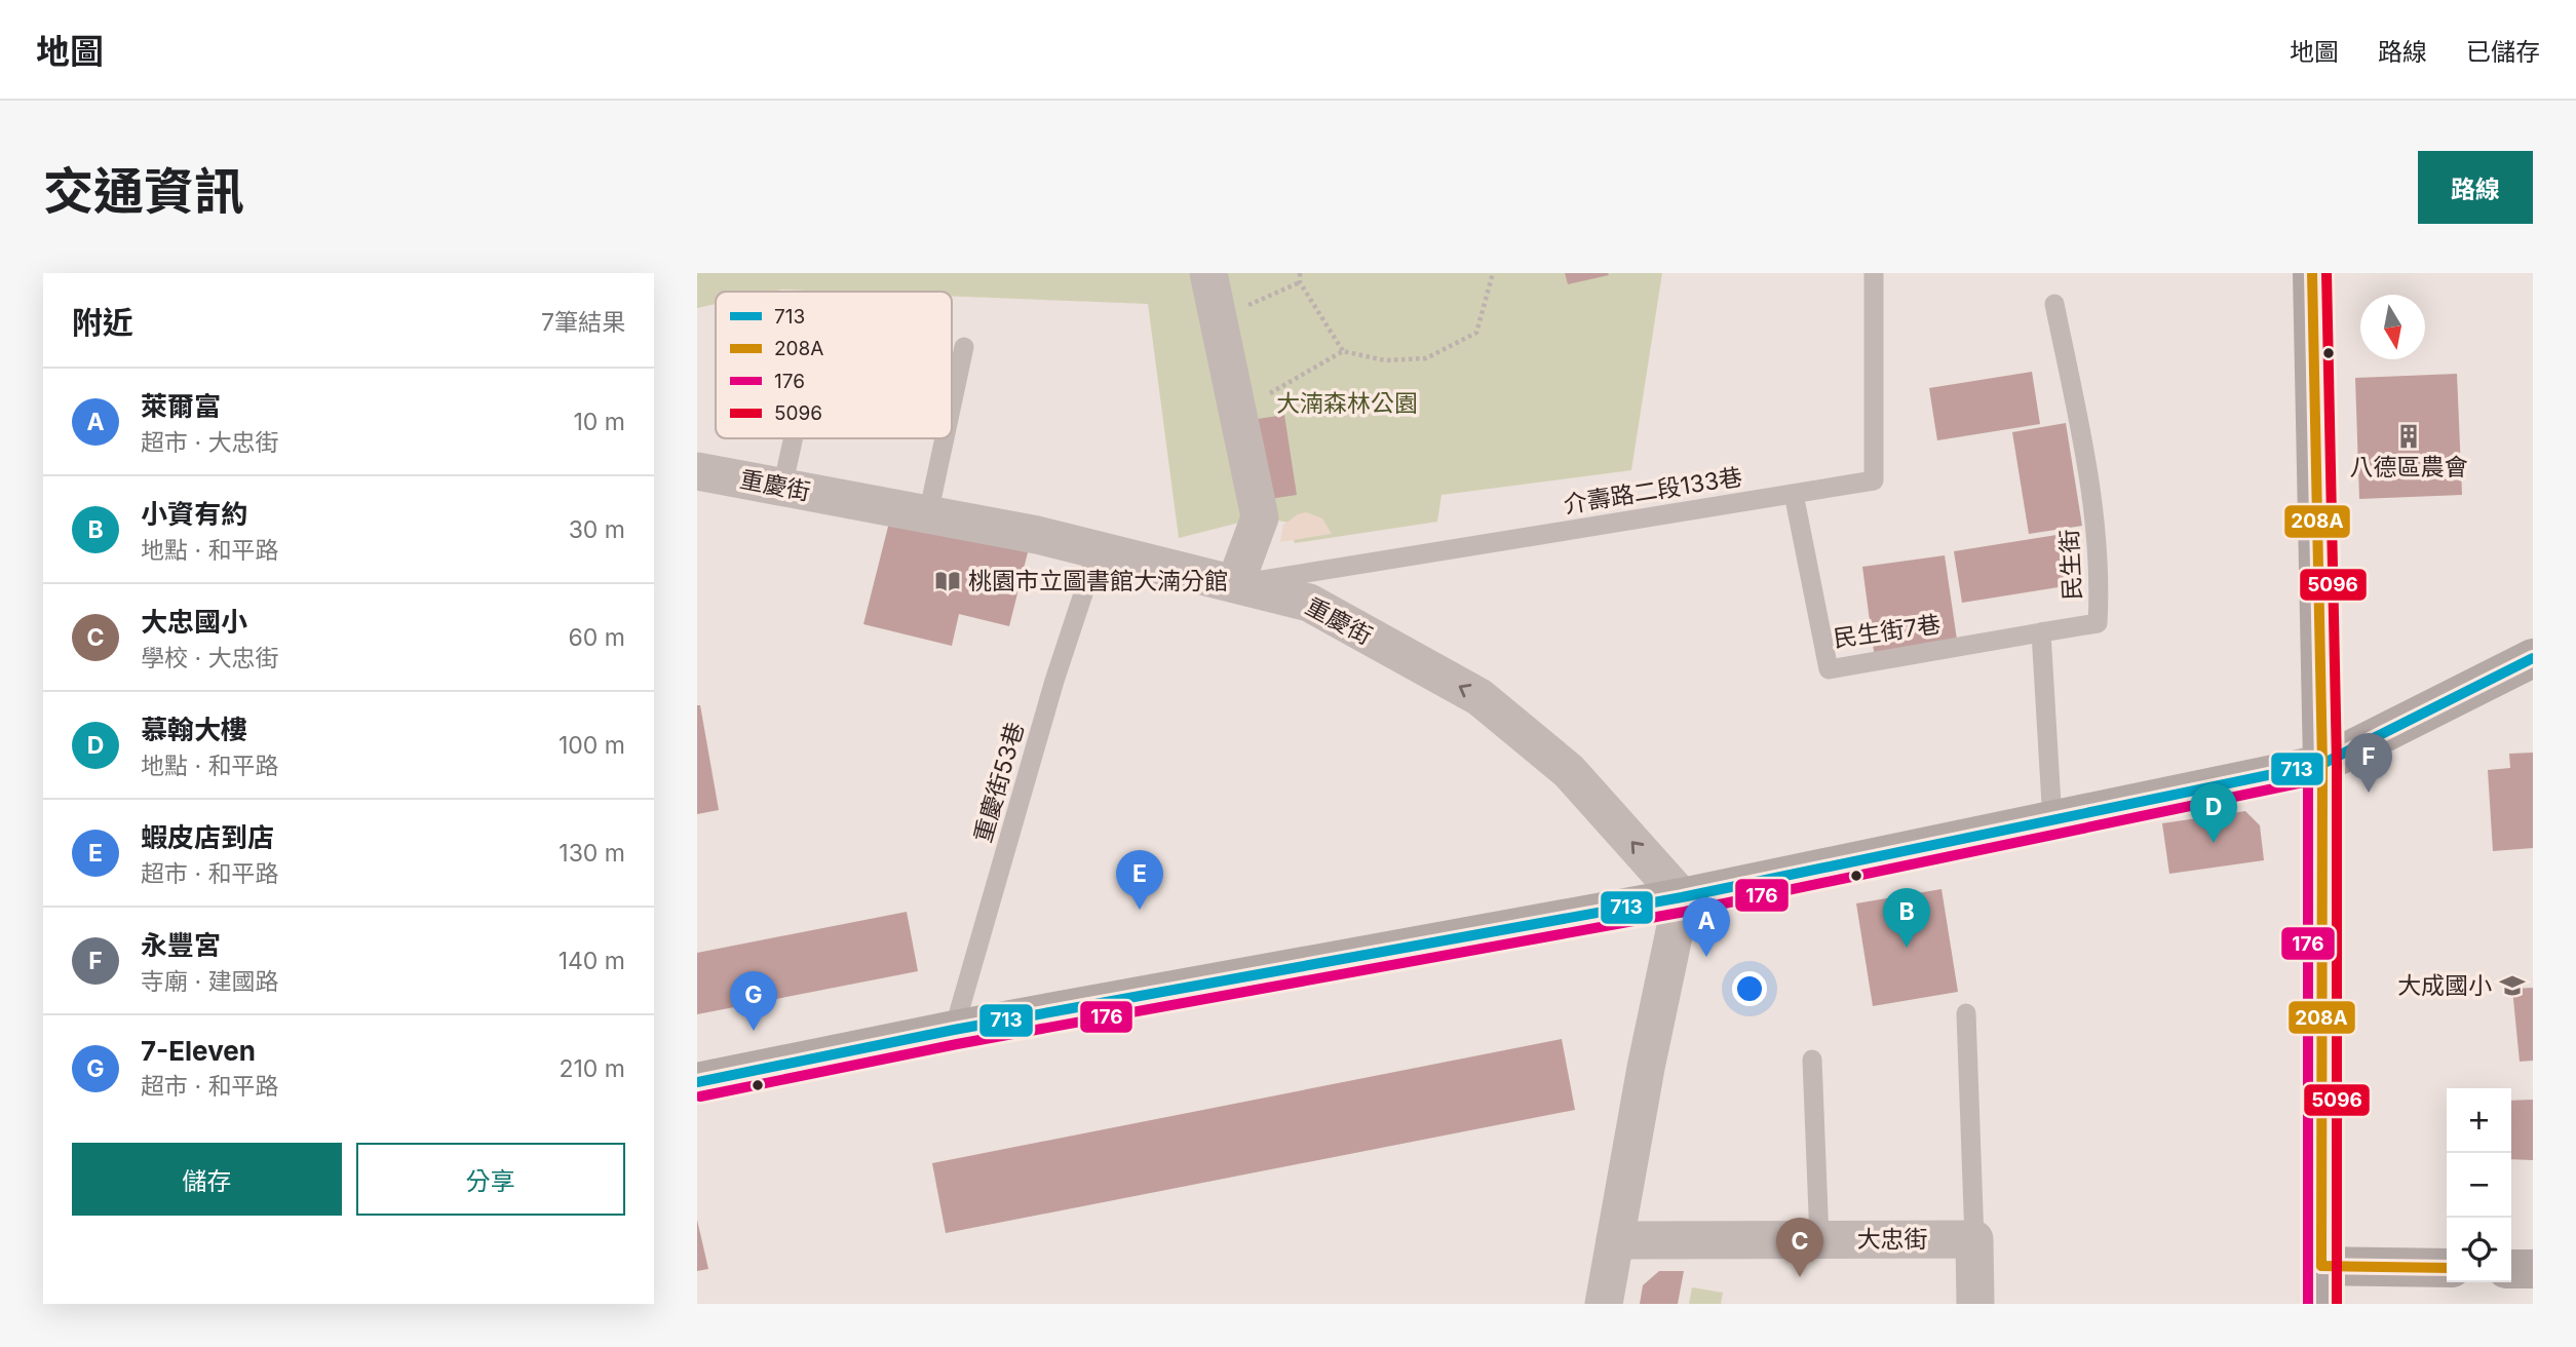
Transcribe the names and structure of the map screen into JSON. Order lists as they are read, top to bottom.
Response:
{
  "streets": {
    "street": ["重慶街", "大忠街"],
    "lane": [
      "介壽路二段133巷",
      "民生街",
      "民生街7巷",
      "重慶街53巷"
    ]
  },
  "crossings": [
    ["重慶街", "介壽路二段133巷"],
    ["重慶街", "重慶街53巷"],
    ["介壽路二段133巷", "民生街7巷"],
    ["民生街", "民生街7巷"]
  ],
  "one_way": ["重慶街"],
  "parks": ["大湳森林公園"],
  "places": {
    "building": ["八德區農會"],
    "library": ["桃園市立圖書館大湳分館"],
    "school or university": ["大成國小"]
  },
  "lines": [
    "transit line 208A",
    "transit line 5096",
    "transit line 713",
    "transit line 176"
  ],
  "legend": [
    "713",
    "208A",
    "176",
    "5096"
  ],
  "north": "bottom",
  "page": {
    "header": "地圖",
    "nav": ["地圖", "路線", "已儲存"],
    "title": "交通資訊",
    "buttons": [
      "路線",
      ["儲存", "分享"]
    ],
    "heading": ["附近", "7筆結果"],
    "list": [
      {
        "mark": "A",
        "name": "萊爾富",
        "note": "超市 · 大忠街",
        "value": "10 m"
      },
      {
        "mark": "B",
        "name": "小資有約",
        "note": "地點 · 和平路",
        "value": "30 m"
      },
      {
        "mark": "C",
        "name": "大忠國小",
        "note": "學校 · 大忠街",
        "value": "60 m"
      },
      {
        "mark": "D",
        "name": "慕翰大樓",
        "note": "地點 · 和平路",
        "value": "100 m"
      },
      {
        "mark": "E",
        "name": "蝦皮店到店",
        "note": "超市 · 和平路",
        "value": "130 m"
      },
      {
        "mark": "F",
        "name": "永豐宮",
        "note": "寺廟 · 建國路",
        "value": "140 m"
      },
      {
        "mark": "G",
        "name": "7-Eleven",
        "note": "超市 · 和平路",
        "value": "210 m"
      }
    ],
    "pins": [
      "F",
      "D",
      "E",
      "B",
      "A",
      "G",
      "C"
    ],
    "map_buttons": ["+", "−"]
  }
}
